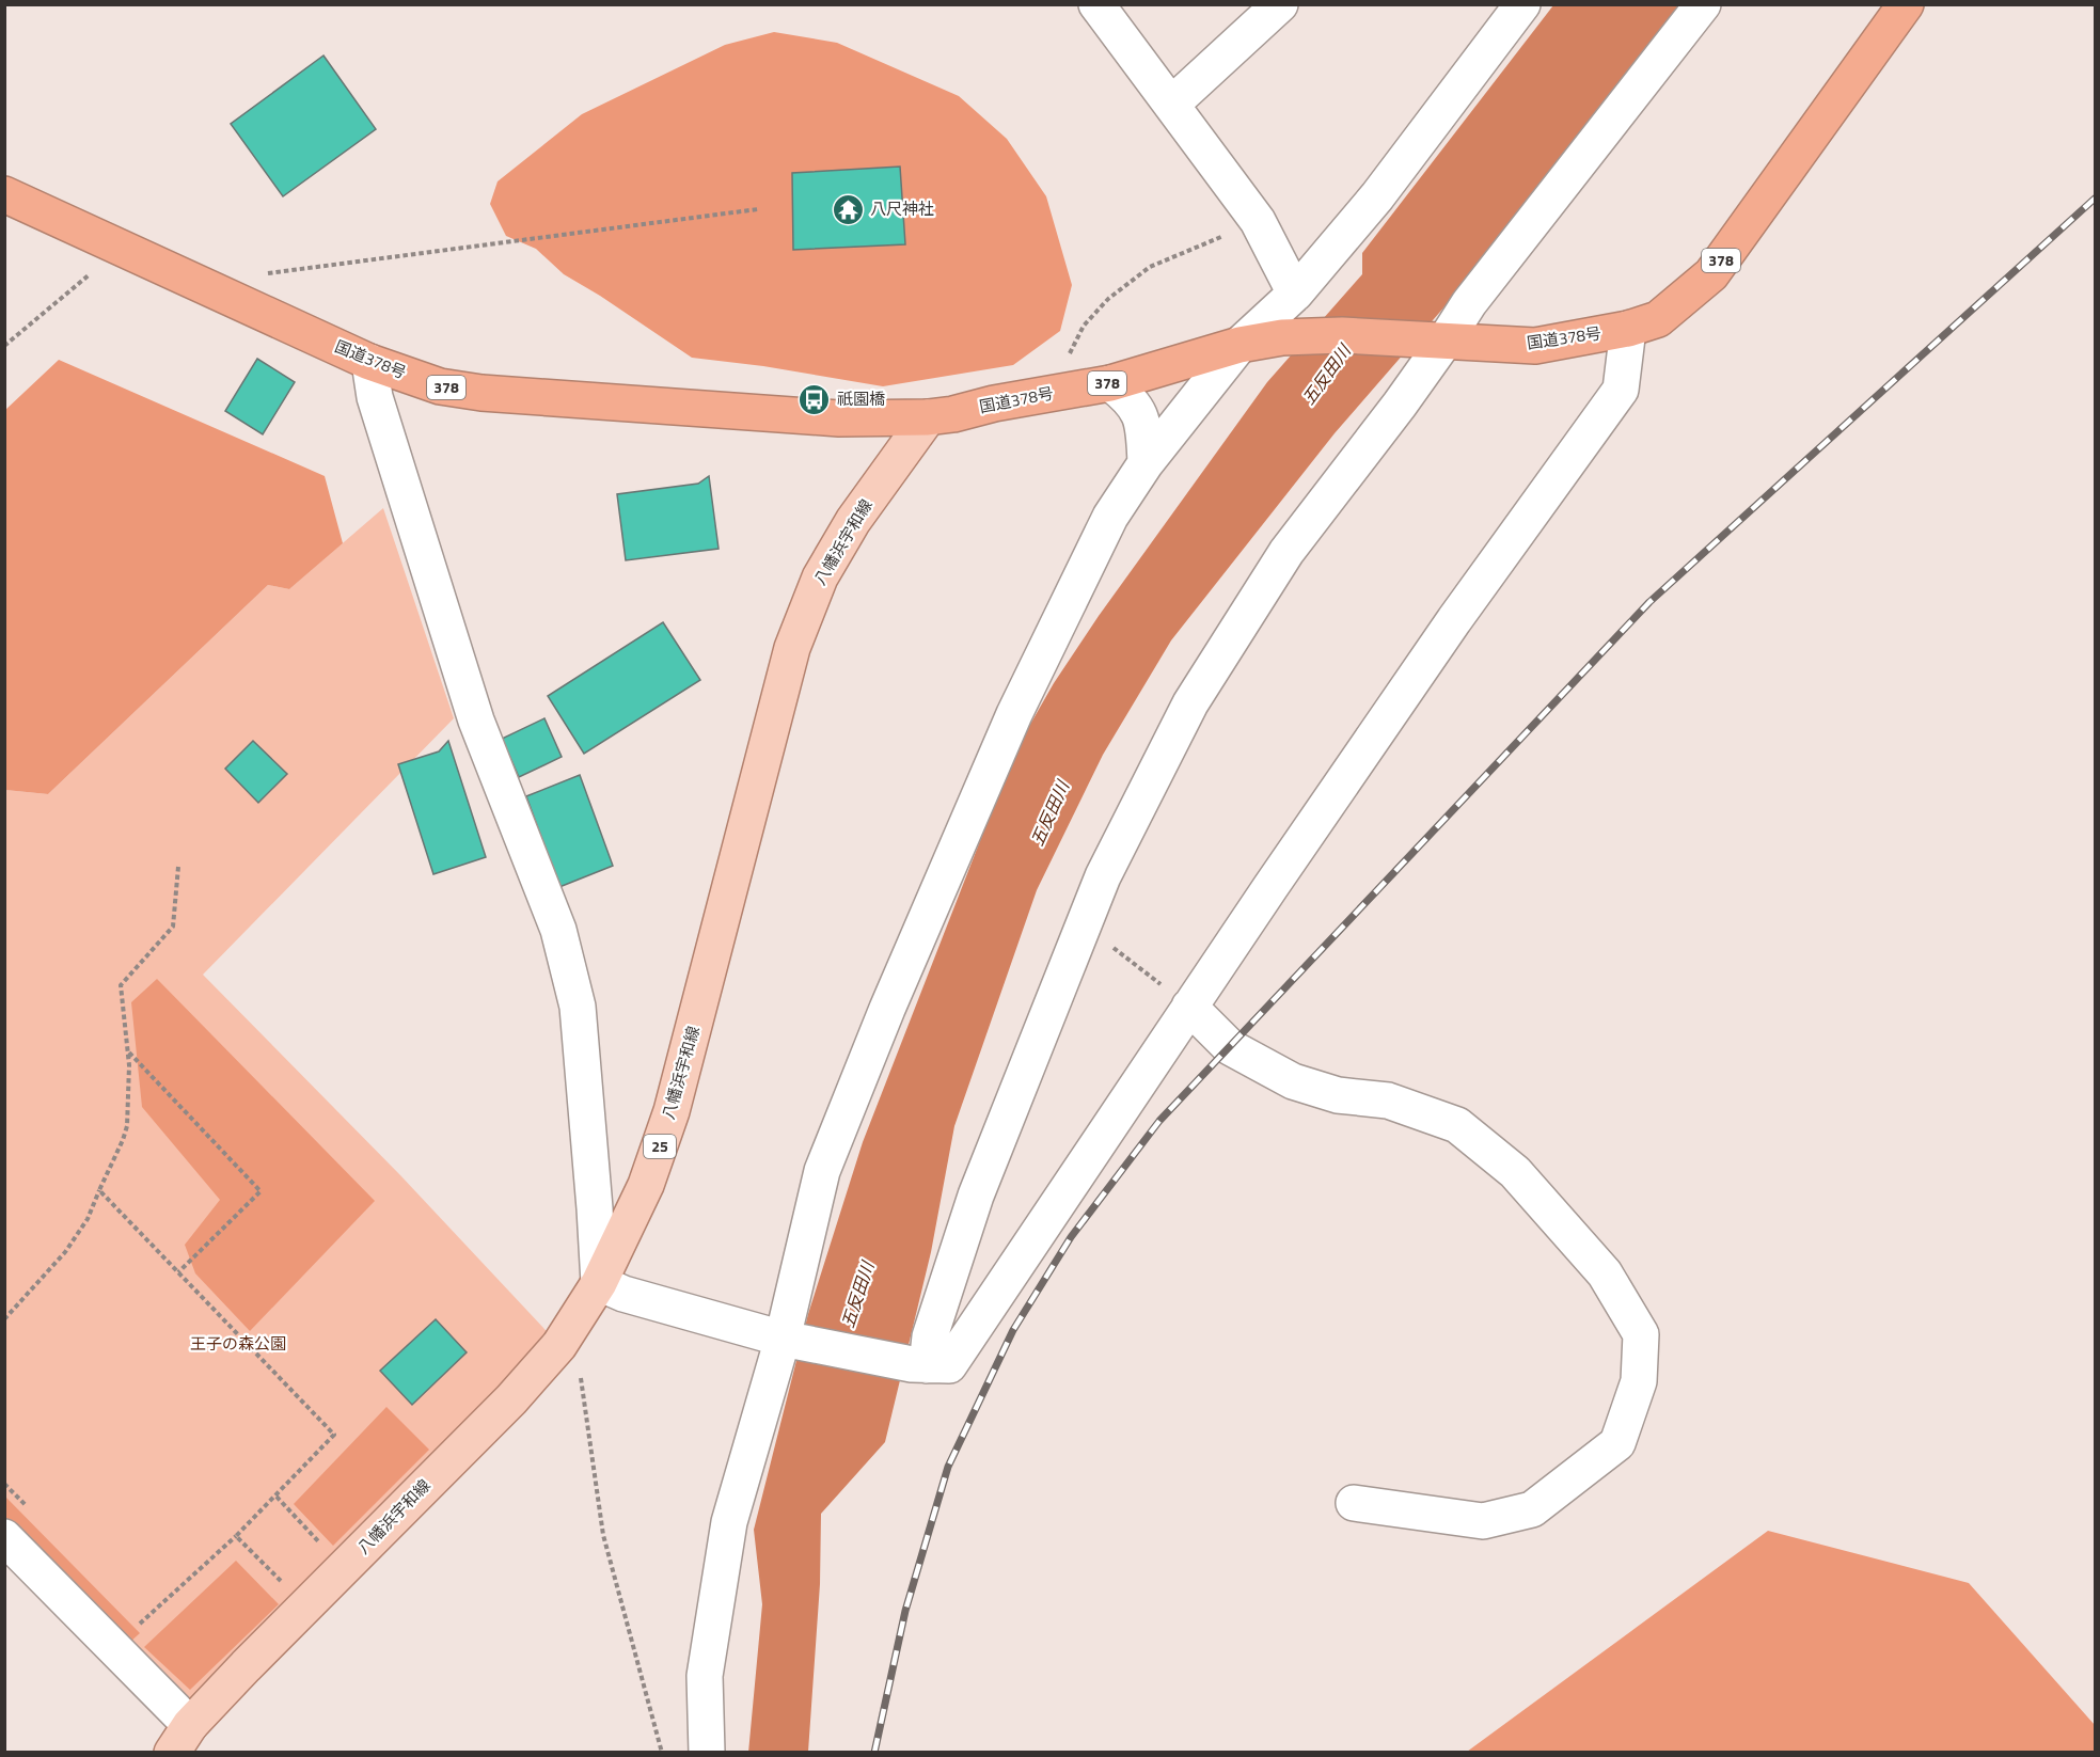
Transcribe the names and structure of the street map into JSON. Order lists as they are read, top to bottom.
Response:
{
  "streets": {
    "highway": ["378", "国道378号"],
    "main road": ["八幡浜宇和線", "25"]
  },
  "crossings": [
    ["国道378号", "八幡浜宇和線"]
  ],
  "water": ["五反田川"],
  "parks": ["王子の森公園"],
  "places": {
    "temple": ["八尺神社"],
    "bus stop": ["祇園橋"]
  }
}
